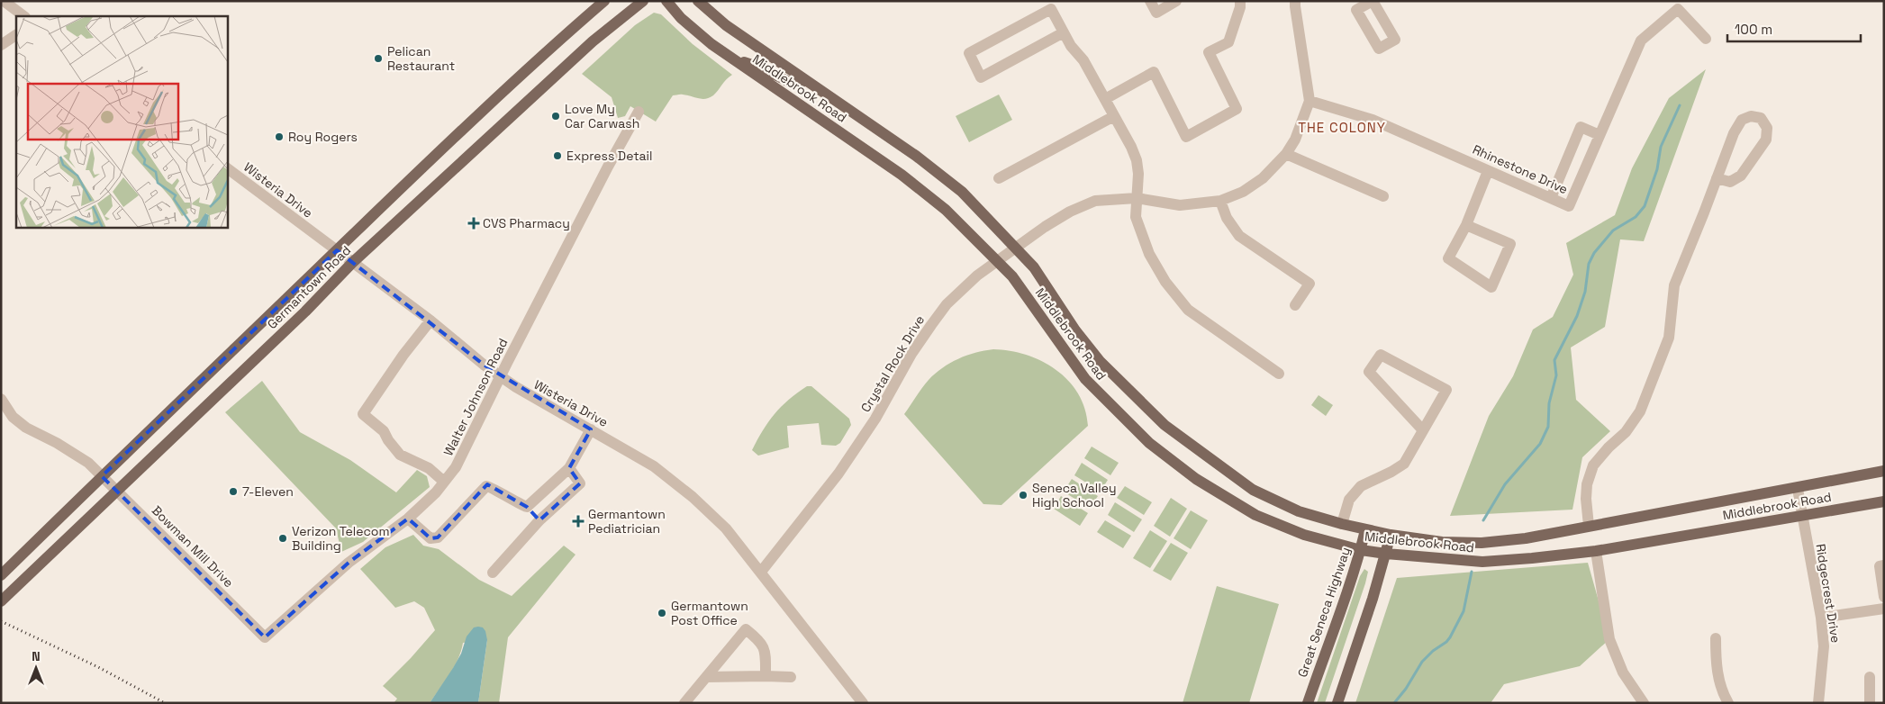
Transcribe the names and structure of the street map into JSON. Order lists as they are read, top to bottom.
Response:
{
  "streets": {
    "main road": ["Middlebrook Road", "Germantown Road", "Great Seneca Highway"],
    "street": [
      "Rhinestone Drive",
      "Wisteria Drive",
      "Crystal Rock Drive",
      "Walter Johnson Road",
      "Bowman Mill Drive",
      "Ridgecrest Drive"
    ]
  },
  "crossings": [
    ["Middlebrook Road", "Crystal Rock Drive"],
    ["Middlebrook Road", "Ridgecrest Drive"],
    ["Middlebrook Road", "Great Seneca Highway"],
    ["Rhinestone Drive", "Crystal Rock Drive"],
    ["Wisteria Drive", "Germantown Road"],
    ["Wisteria Drive", "Crystal Rock Drive"],
    ["Wisteria Drive", "Walter Johnson Road"],
    ["Germantown Road", "Bowman Mill Drive"],
    ["Walter Johnson Road", "Bowman Mill Drive"]
  ],
  "districts": ["THE COLONY"],
  "places": {
    "other": [
      "Pelican Restaurant",
      "Love My Car Carwash",
      "Roy Rogers",
      "Express Detail",
      "7-Eleven",
      "Seneca Valley High School",
      "Verizon Telecom Building",
      "Germantown Post Office"
    ],
    "health": ["CVS Pharmacy", "Germantown Pediatrician"]
  },
  "scale_bar": "100 m",
  "north": "top"
}
